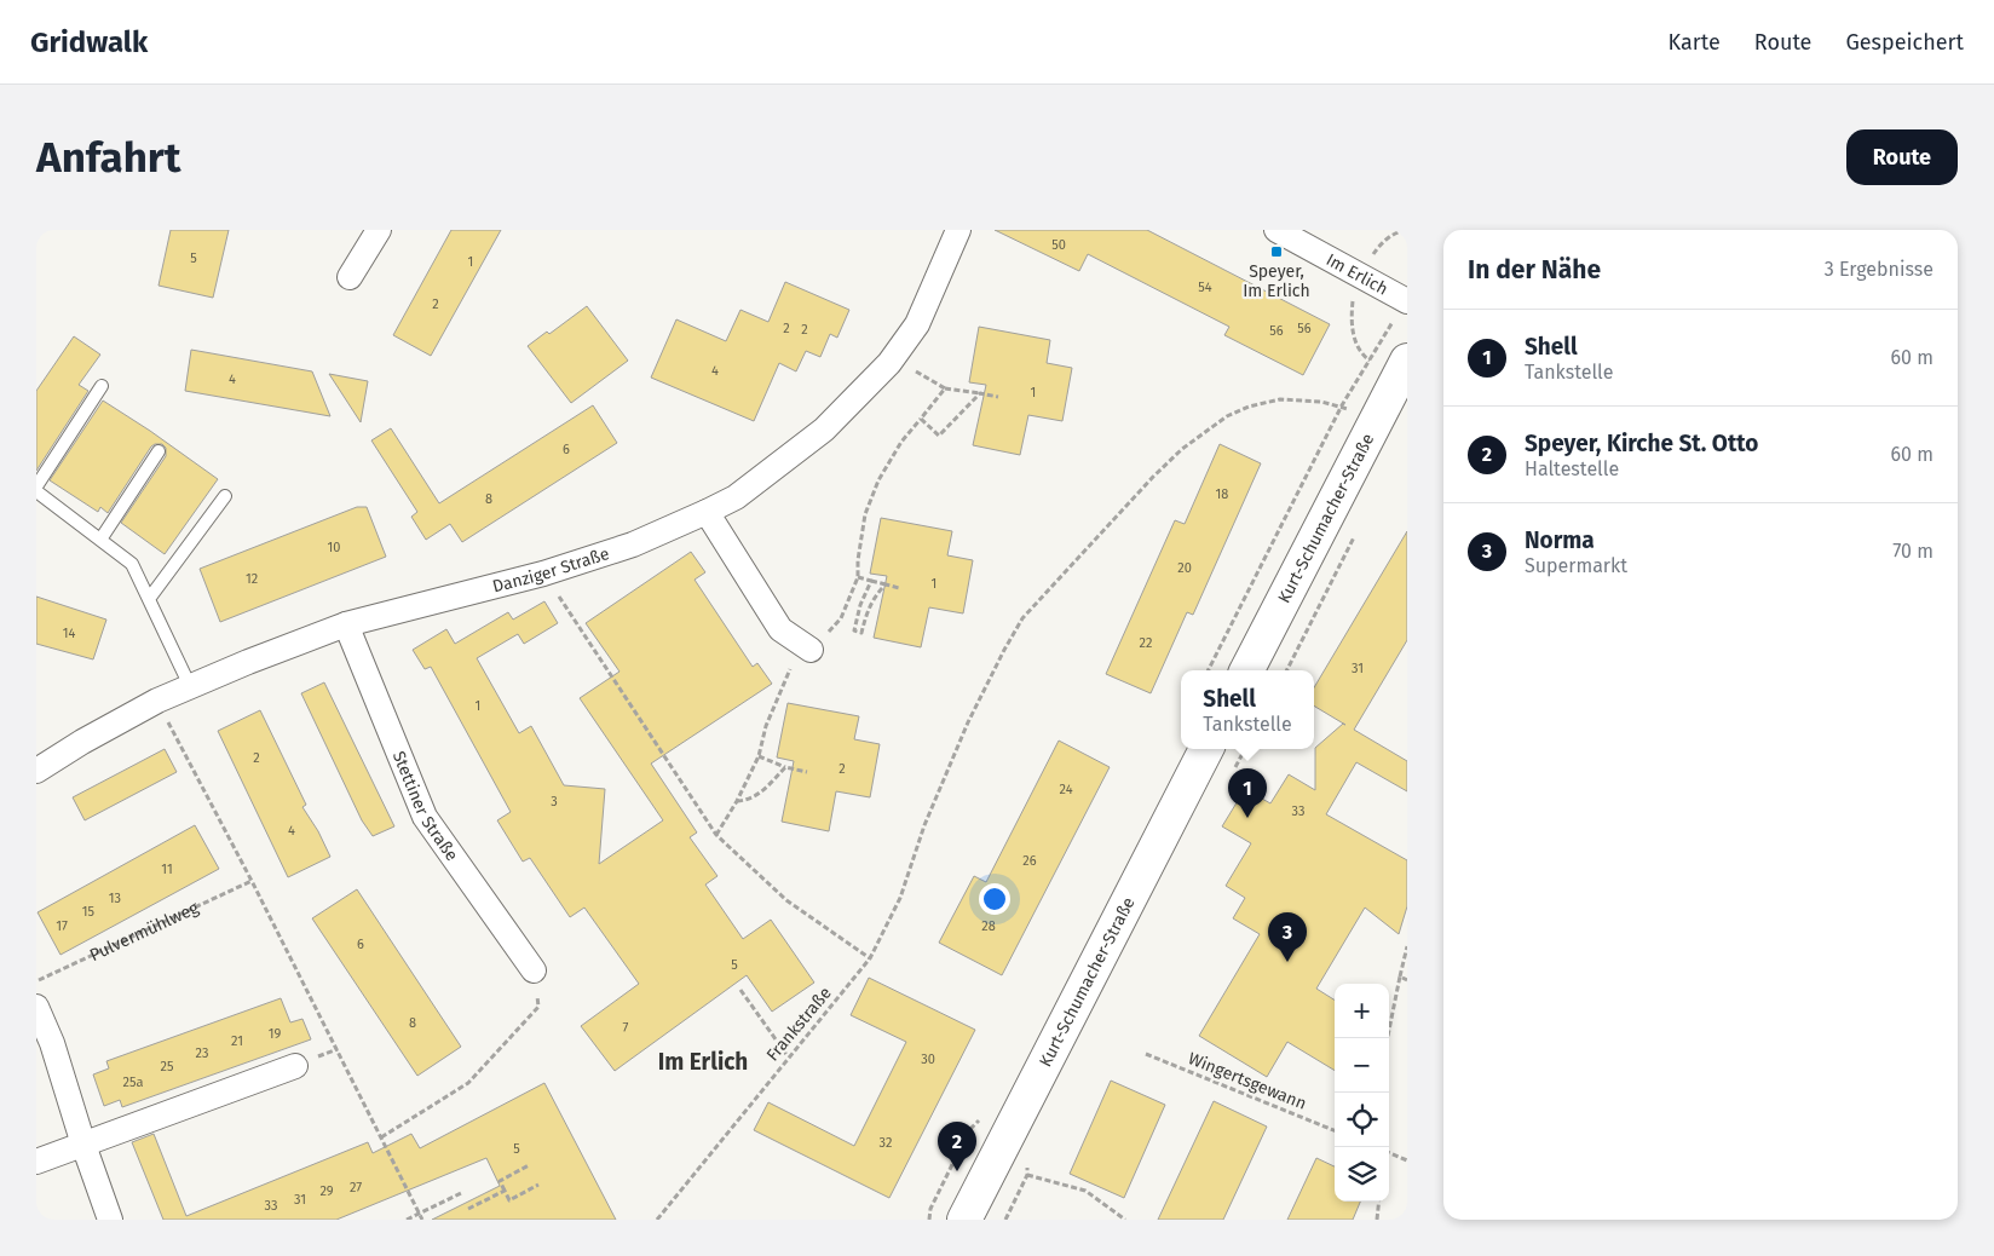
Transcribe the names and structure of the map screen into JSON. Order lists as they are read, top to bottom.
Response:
{
  "streets": {
    "main road": ["Kurt-Schumacher-Straße"],
    "street": ["Im Erlich", "Danziger Straße", "Stettiner Straße"],
    "path": ["Pulvermühlweg", "Frankstraße", "Wingertsgewann"]
  },
  "crossings": [
    ["Kurt-Schumacher-Straße", "Frankstraße"],
    ["Danziger Straße", "Stettiner Straße"]
  ],
  "districts": ["Im Erlich"],
  "places": {
    "transit": ["Speyer, Im Erlich"]
  },
  "house_numbers": [
    "50",
    "5",
    "1",
    "54",
    "2",
    "2",
    "56",
    "2",
    "56",
    "4",
    "4",
    "1",
    "6",
    "18",
    "8",
    "10",
    "20",
    "12",
    "1",
    "14",
    "22",
    "31",
    "1",
    "2",
    "2",
    "24",
    "3",
    "33",
    "4",
    "26",
    "11",
    "13",
    "15",
    "17",
    "28",
    "6",
    "5",
    "8",
    "7",
    "19",
    "21",
    "23",
    "30",
    "25",
    "25a",
    "32",
    "5",
    "27",
    "29",
    "31",
    "33"
  ],
  "page": {
    "header": "Gridwalk",
    "nav": ["Karte", "Route", "Gespeichert"],
    "buttons": "Route",
    "title": "Anfahrt",
    "heading": ["In der Nähe", "3 Ergebnisse"],
    "list": [
      {
        "mark": "1",
        "name": "Shell",
        "note": "Tankstelle",
        "value": "60 m"
      },
      {
        "mark": "2",
        "name": "Speyer, Kirche St. Otto",
        "note": "Haltestelle",
        "value": "60 m"
      },
      {
        "mark": "3",
        "name": "Norma",
        "note": "Supermarkt",
        "value": "70 m"
      }
    ],
    "popup": ["Shell", "Tankstelle"],
    "pins": ["1", "3", "2"],
    "map_buttons": ["+", "−"]
  }
}
